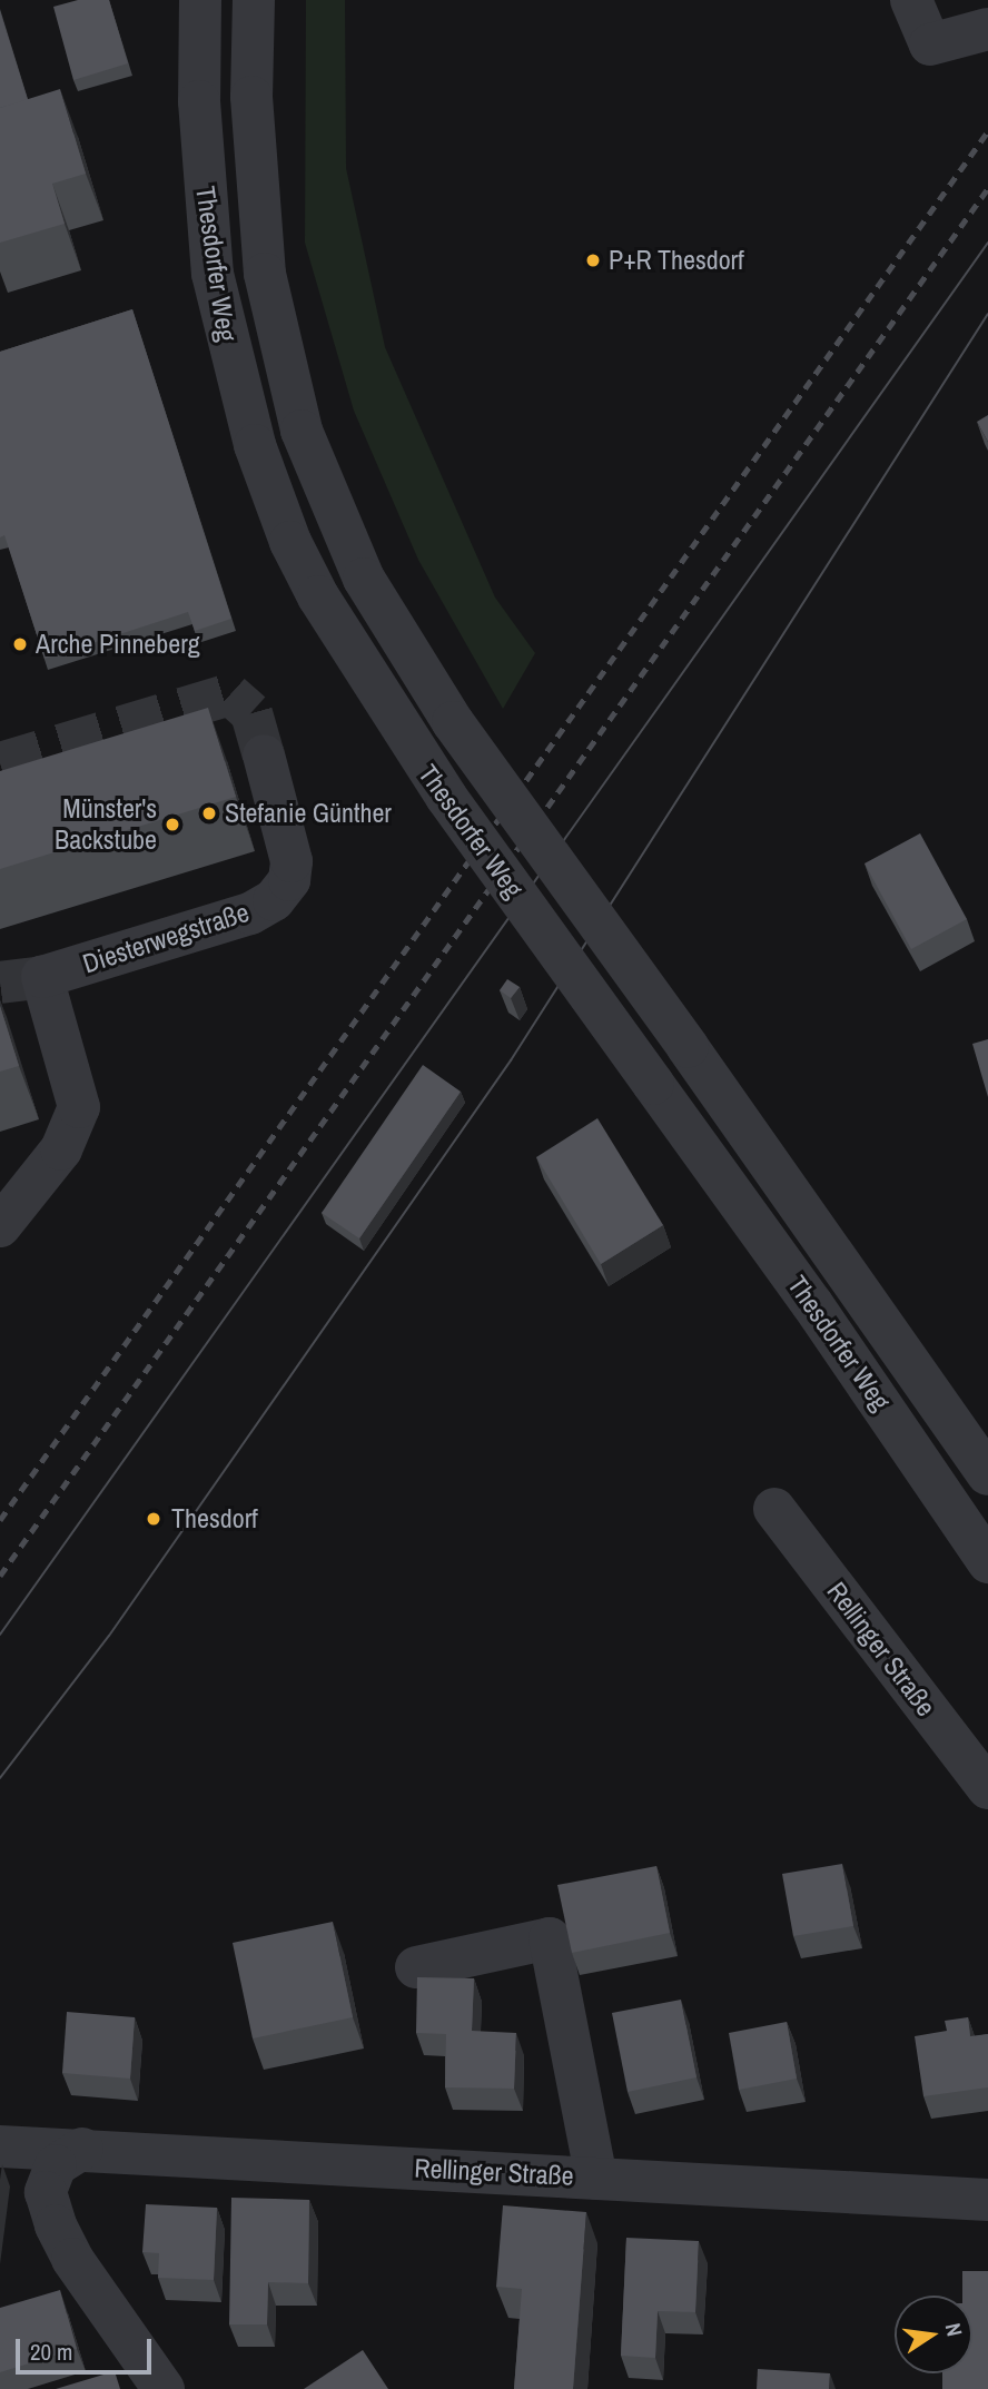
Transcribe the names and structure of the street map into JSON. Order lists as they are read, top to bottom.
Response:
{
  "streets": {
    "street": ["Thesdorfer Weg", "Diesterwegstraße", "Rellinger Straße"]
  },
  "places": [
    "P+R Thesdorf",
    "Arche Pinneberg",
    "Stefanie Günther",
    "Münster's Backstube",
    "Thesdorf"
  ],
  "scale_bar": "20 m",
  "north": "right"
}
